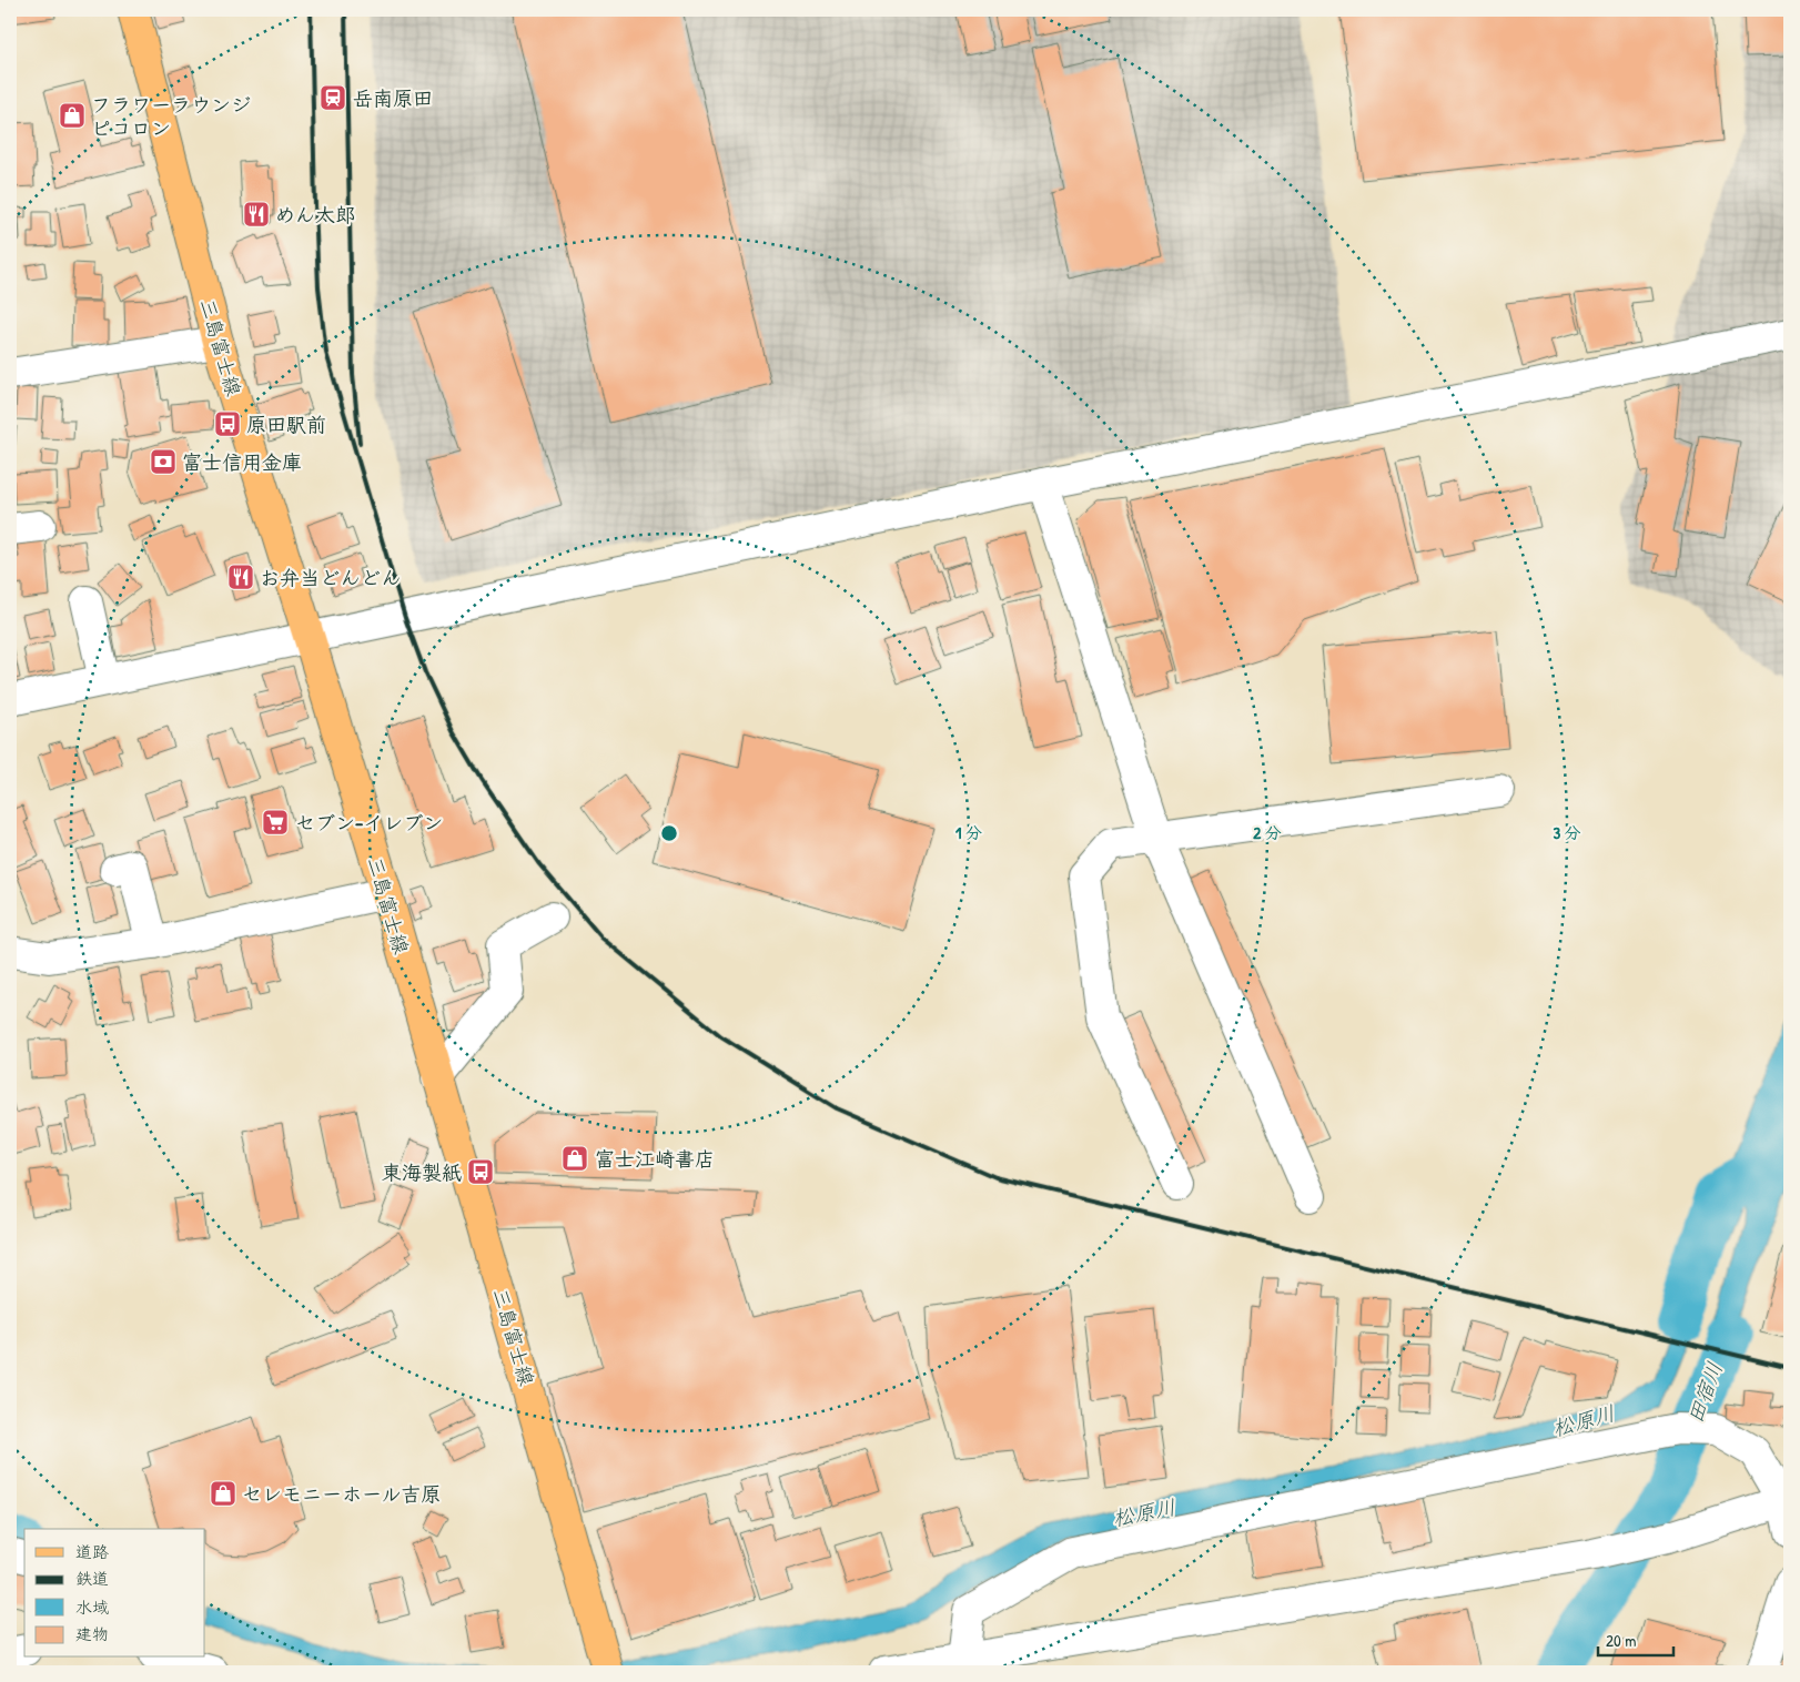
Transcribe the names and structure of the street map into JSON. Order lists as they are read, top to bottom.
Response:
{
  "streets": {
    "main road": ["三島富士線"]
  },
  "water": ["田宿川", "松原川"],
  "places": {
    "station": ["岳南原田"],
    "shop": ["フラワーラウンジ ピコロン", "富士江崎書店", "セレモニーホール吉原"],
    "restaurant": ["めん太郎", "お弁当どんどん"],
    "bus stop": ["原田駅前", "東海製紙"],
    "bank": ["富士信用金庫"],
    "supermarket": ["セブン-イレブン"]
  },
  "legend": [
    "道路",
    "鉄道",
    "水域",
    "建物"
  ],
  "scale_bar": "20 m",
  "rings": ["1 分", "2 分", "3 分"]
}
